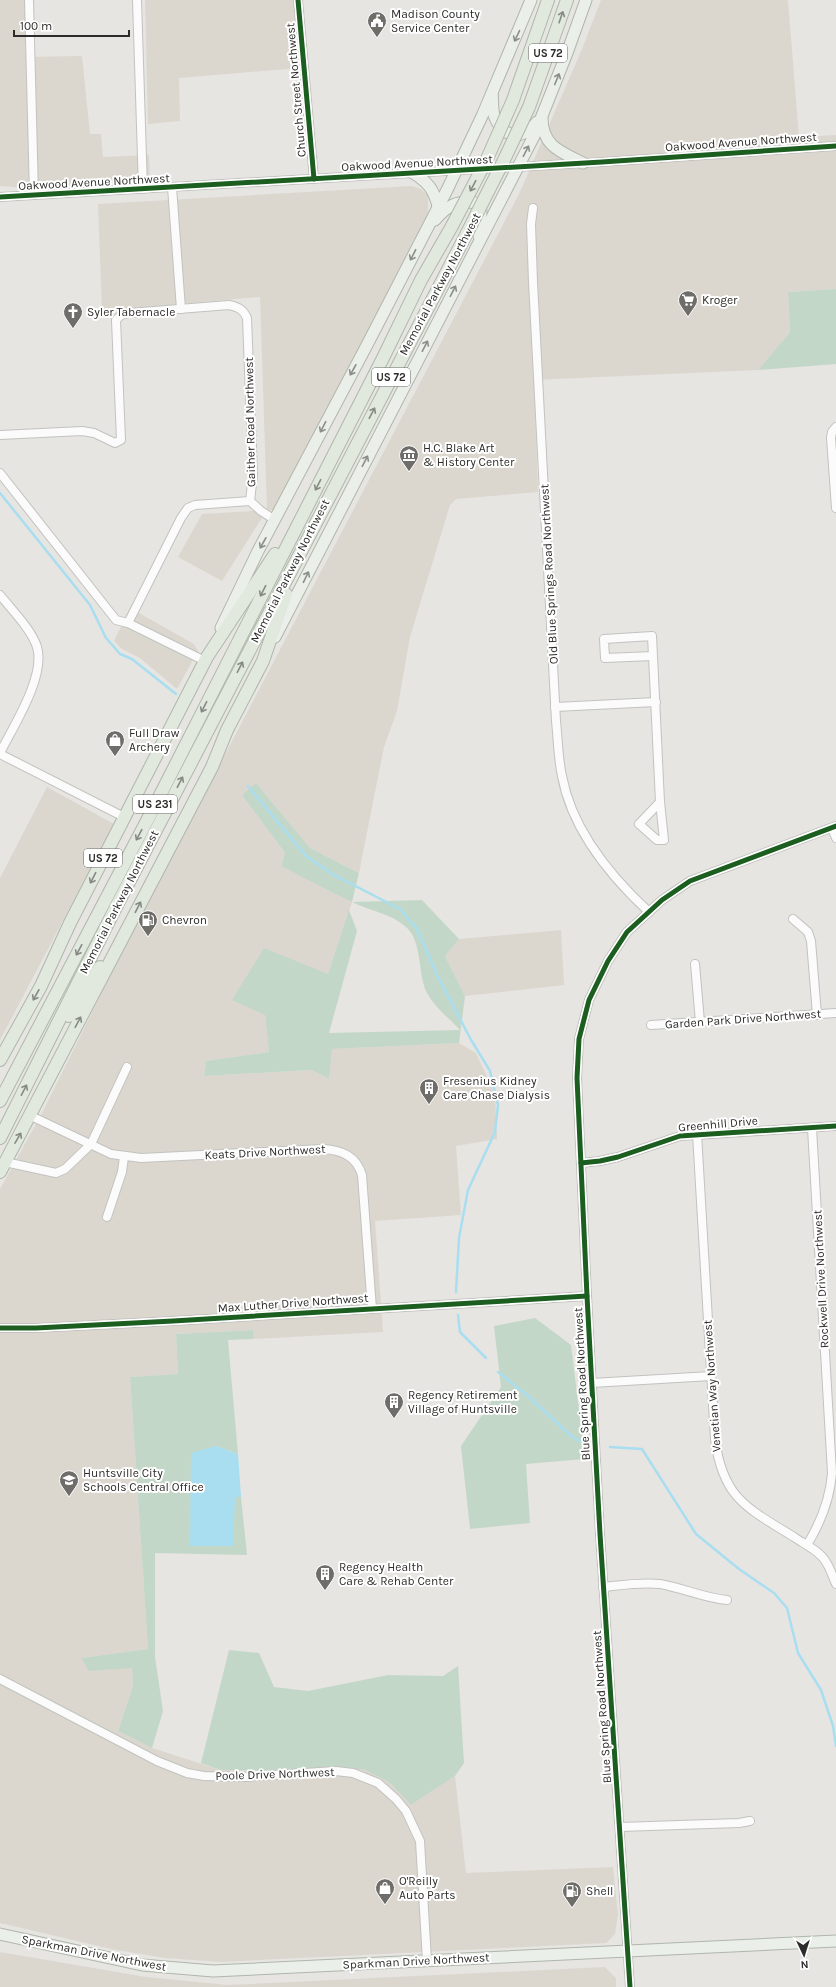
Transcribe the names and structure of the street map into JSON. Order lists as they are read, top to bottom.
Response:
{
  "streets": {
    "highway": ["US 72", "Memorial Parkway Northwest", "US 231"],
    "main road": ["Sparkman Drive Northwest"],
    "street": [
      "Church Street Northwest",
      "Oakwood Avenue Northwest",
      "Gaither Road Northwest",
      "Old Blue Springs Road Northwest",
      "Garden Park Drive Northwest",
      "Greenhill Drive",
      "Keats Drive Northwest",
      "Rockwell Drive Northwest",
      "Max Luther Drive Northwest",
      "Blue Spring Road Northwest",
      "Venetian Way Northwest",
      "Poole Drive Northwest"
    ]
  },
  "crossings": [
    ["US 72", "Memorial Parkway Northwest"],
    ["US 72", "Keats Drive Northwest"],
    ["Church Street Northwest", "Oakwood Avenue Northwest"],
    ["Old Blue Springs Road Northwest", "Blue Spring Road Northwest"],
    ["Greenhill Drive", "Rockwell Drive Northwest"],
    ["Greenhill Drive", "Blue Spring Road Northwest"],
    ["Greenhill Drive", "Venetian Way Northwest"],
    ["Keats Drive Northwest", "Max Luther Drive Northwest"],
    ["Rockwell Drive Northwest", "Venetian Way Northwest"],
    ["Max Luther Drive Northwest", "Blue Spring Road Northwest"],
    ["Blue Spring Road Northwest", "Sparkman Drive Northwest"],
    ["Poole Drive Northwest", "Sparkman Drive Northwest"]
  ],
  "places": {
    "public building": ["Madison County Service Center"],
    "supermarket": ["Kroger"],
    "church": ["Syler Tabernacle"],
    "museum": ["H.C. Blake Art & History Center"],
    "shop": ["Full Draw Archery", "O'Reilly Auto Parts"],
    "fuel station": ["Chevron", "Shell"],
    "building": ["Fresenius Kidney Care Chase Dialysis", "Regency Retirement Village of Huntsville", "Regency Health Care & Rehab Center"],
    "school or university": ["Huntsville City Schools Central Office"]
  },
  "scale_bar": "100 m",
  "north": "bottom"
}
